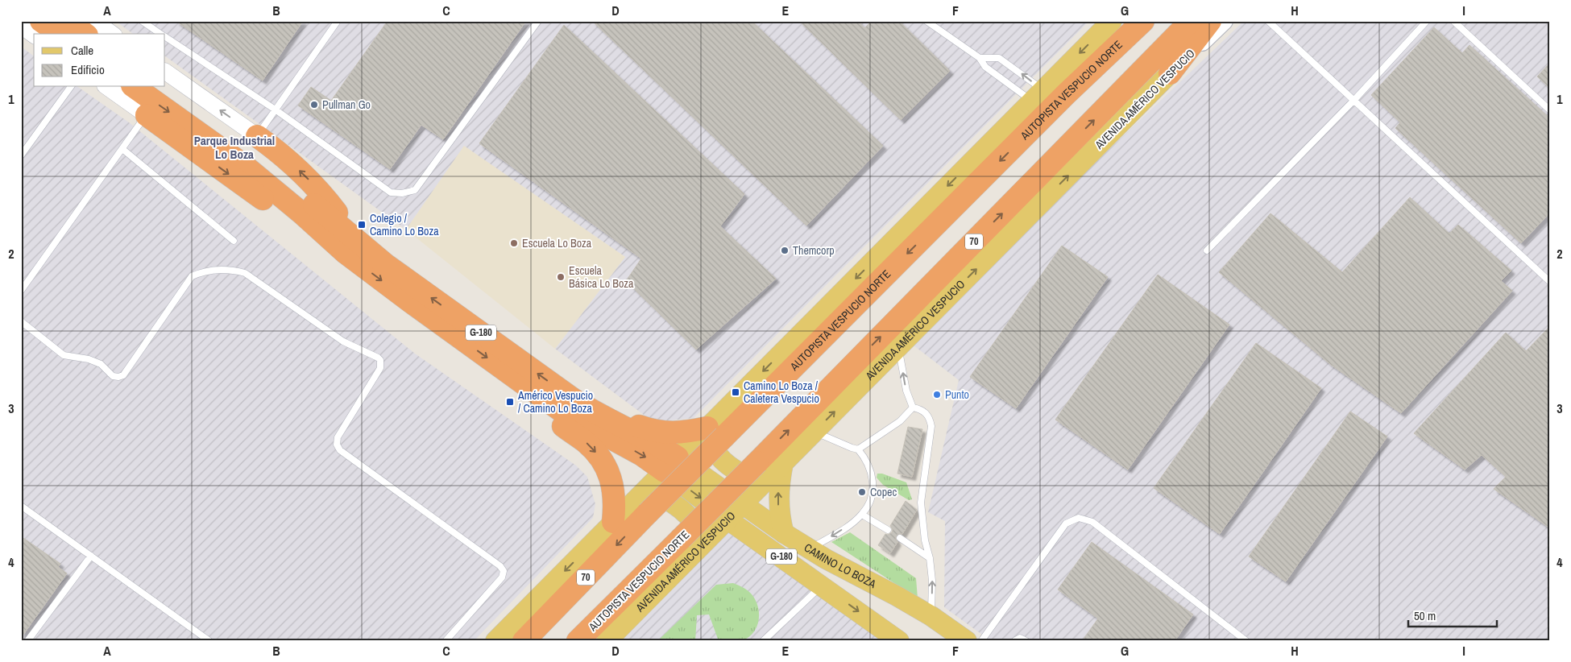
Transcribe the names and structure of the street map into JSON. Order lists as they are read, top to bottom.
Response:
{
  "streets": {
    "highway": ["AUTOPISTA VESPUCIO NORTE", "70", "G-180"],
    "main road": ["AVENIDA AMÉRICO VESPUCIO", "CAMINO LO BOZA"]
  },
  "crossings": [
    ["AUTOPISTA VESPUCIO NORTE", "AVENIDA AMÉRICO VESPUCIO"],
    ["AVENIDA AMÉRICO VESPUCIO", "CAMINO LO BOZA"],
    ["G-180", "CAMINO LO BOZA"]
  ],
  "districts": ["Parque Industrial Lo Boza"],
  "places": {
    "other": [
      "Pullman Go",
      "Escuela Lo Boza",
      "Themcorp",
      "Escuela Básica Lo Boza",
      "Punto",
      "Copec"
    ],
    "transit": ["Colegio / Camino Lo Boza", "Camino Lo Boza / Caletera Vespucio", "Américo Vespucio / Camino Lo Boza"]
  },
  "legend": ["Calle", "Edificio"],
  "scale_bar": "50 m",
  "grid": {
    "columns": [
      "A",
      "B",
      "C",
      "D",
      "E",
      "F",
      "G",
      "H",
      "I"
    ],
    "rows": [
      "1",
      "2",
      "3",
      "4"
    ]
  }
}
